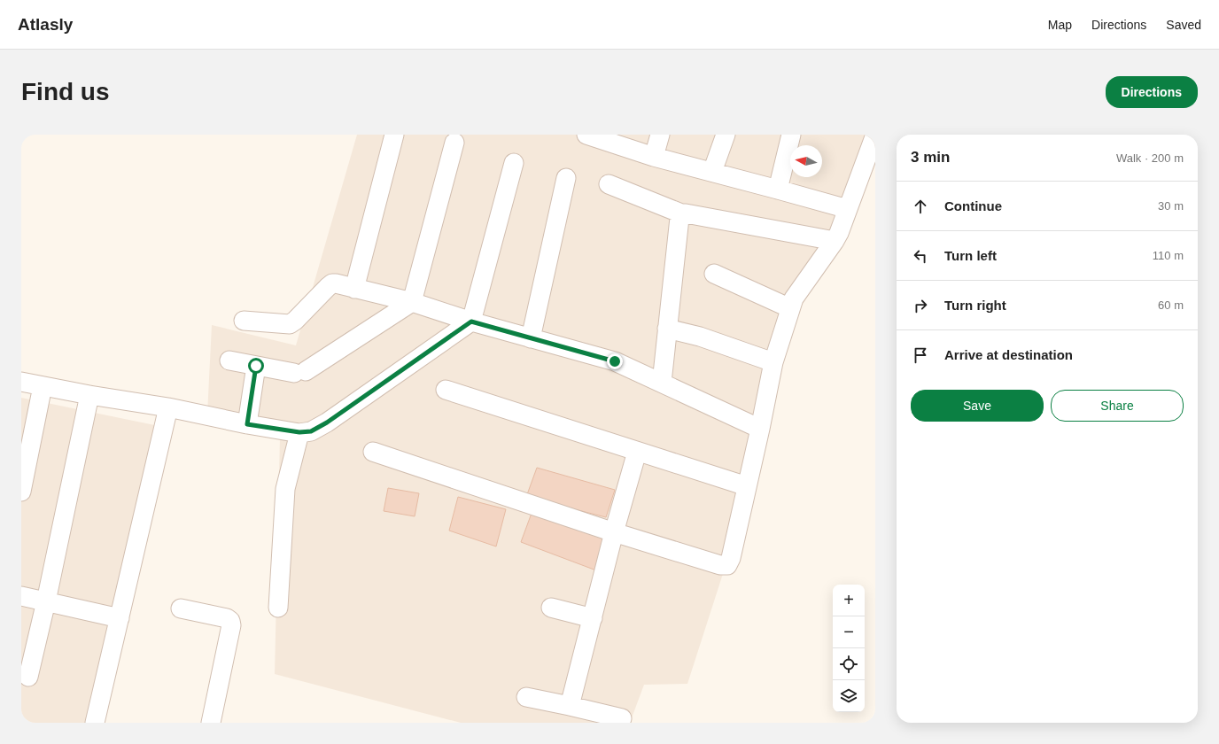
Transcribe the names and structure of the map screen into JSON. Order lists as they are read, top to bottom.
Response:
{
  "north": "left",
  "page": {
    "header": "Atlasly",
    "nav": ["Map", "Directions", "Saved"],
    "buttons": [
      "Directions",
      ["Save", "Share"]
    ],
    "title": "Find us",
    "heading": ["3 min", "Walk · 200 m"],
    "list": [
      ["Continue", "30 m"],
      ["Turn left", "110 m"],
      ["Turn right", "60 m"],
      "Arrive at destination"
    ],
    "map_buttons": ["+", "−"]
  }
}
